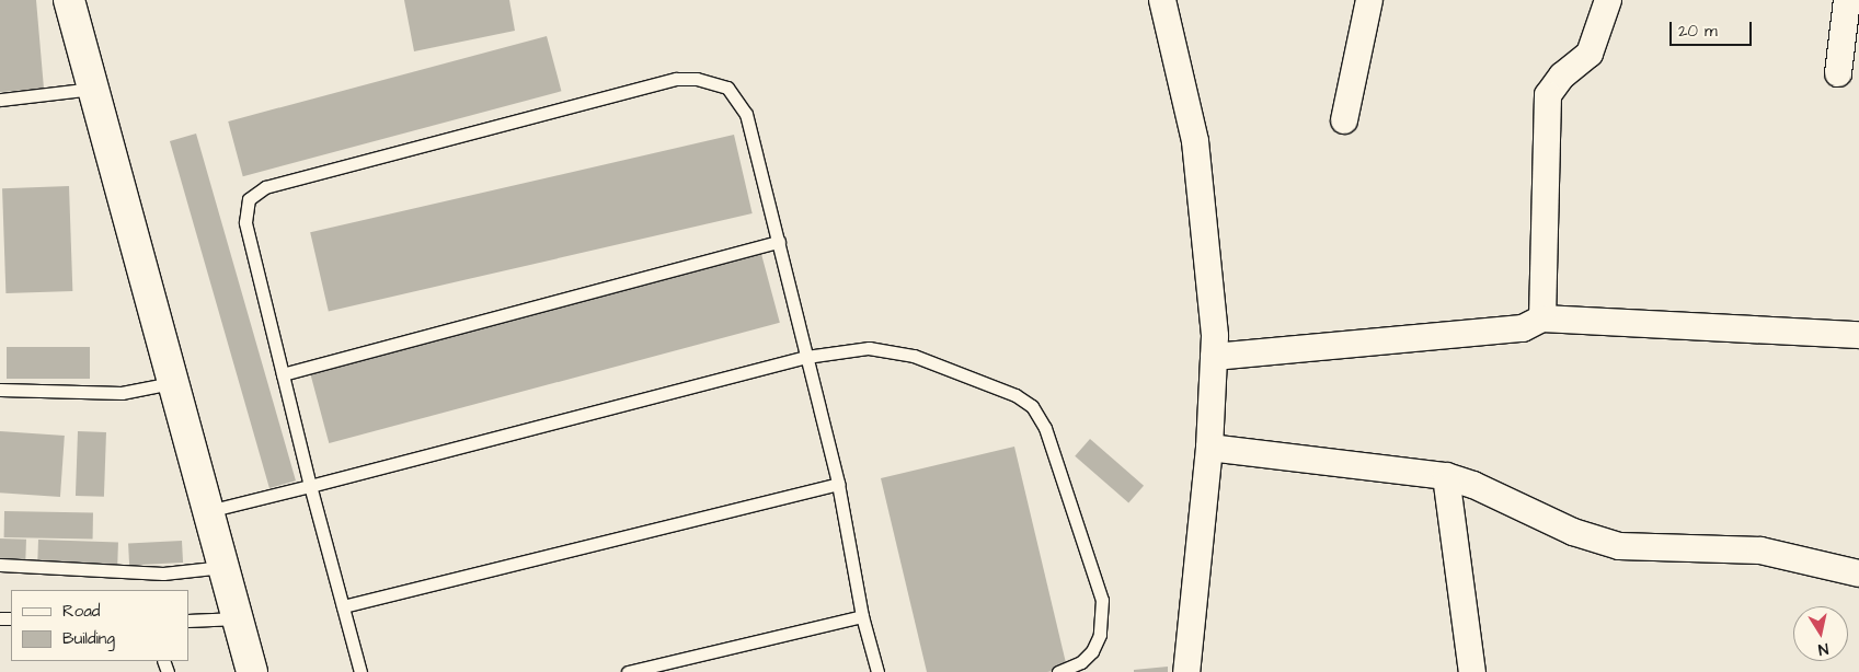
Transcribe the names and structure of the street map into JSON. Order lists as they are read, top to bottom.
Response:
{
  "legend": ["Road", "Building"],
  "scale_bar": "20 m",
  "north": "bottom"
}
